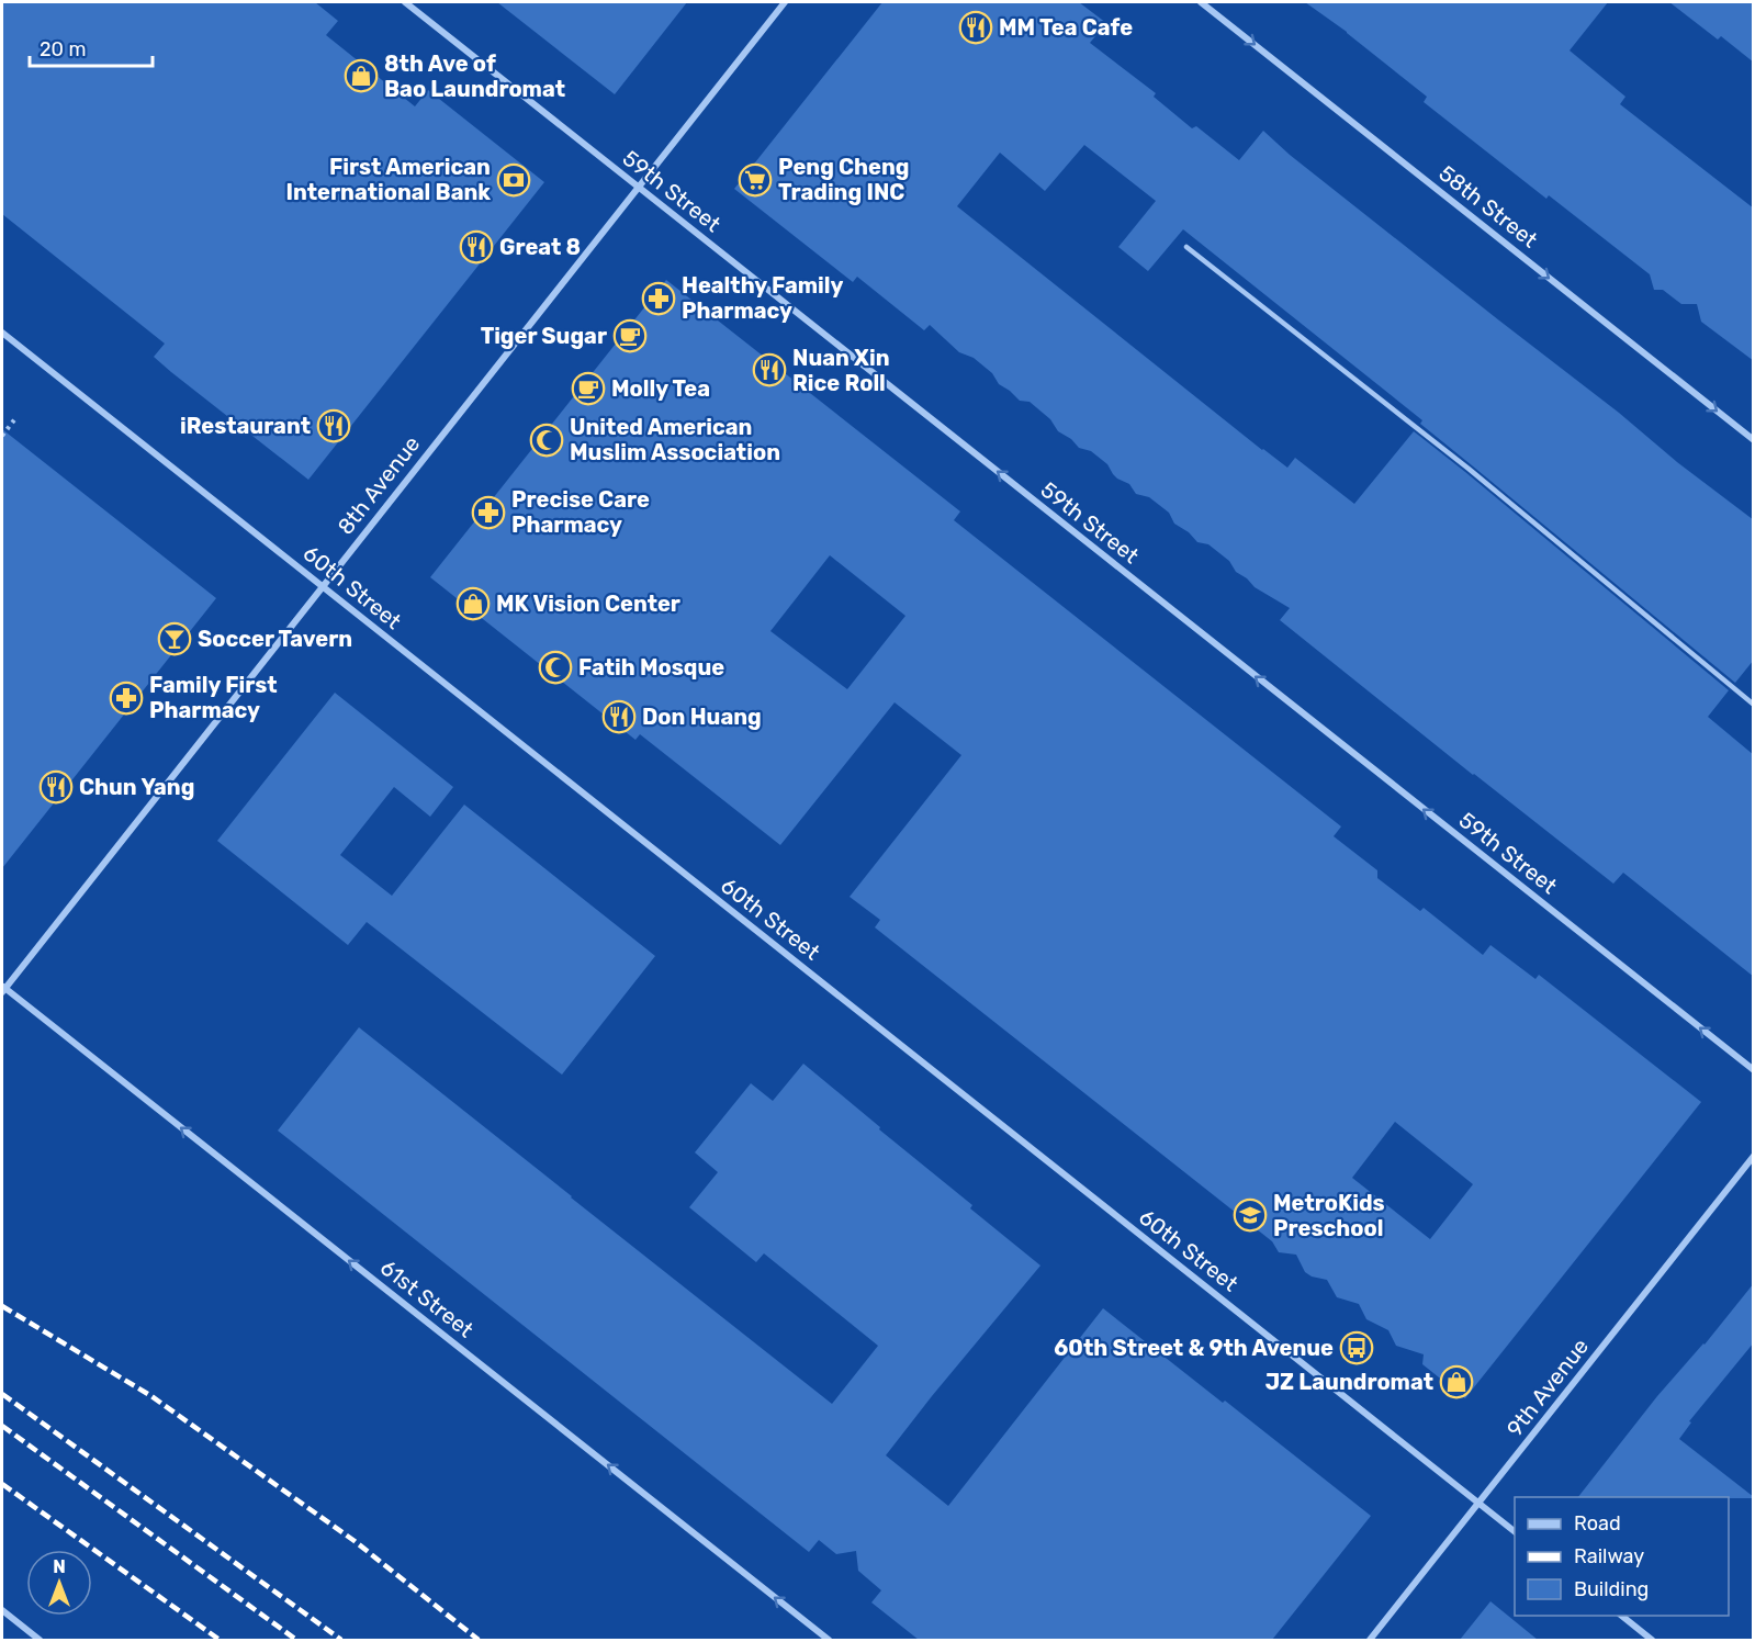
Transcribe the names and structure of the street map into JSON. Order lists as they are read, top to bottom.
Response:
{
  "streets": {
    "street": [
      "59th Street",
      "58th Street",
      "8th Avenue",
      "60th Street",
      "61st Street",
      "9th Avenue"
    ]
  },
  "crossings": [
    ["59th Street", "8th Avenue"],
    ["8th Avenue", "60th Street"],
    ["8th Avenue", "61st Street"],
    ["60th Street", "9th Avenue"]
  ],
  "one_way": ["59th Street", "58th Street", "61st Street"],
  "places": {
    "restaurant": [
      "MM Tea Cafe",
      "Great 8",
      "Nuan Xin Rice Roll",
      "iRestaurant",
      "Don Huang",
      "Chun Yang"
    ],
    "shop": ["8th Ave of Bao Laundromat", "MK Vision Center", "JZ Laundromat"],
    "bank": ["First American International Bank"],
    "supermarket": ["Peng Cheng Trading INC"],
    "pharmacy": ["Healthy Family Pharmacy", "Precise Care Pharmacy", "Family First Pharmacy"],
    "cafe": ["Tiger Sugar", "Molly Tea"],
    "mosque": ["United American Muslim Association", "Fatih Mosque"],
    "bar": ["Soccer Tavern"],
    "school or university": ["MetroKids Preschool"],
    "bus stop": ["60th Street & 9th Avenue"]
  },
  "legend": ["Road", "Railway", "Building"],
  "scale_bar": "20 m",
  "north": "top"
}
